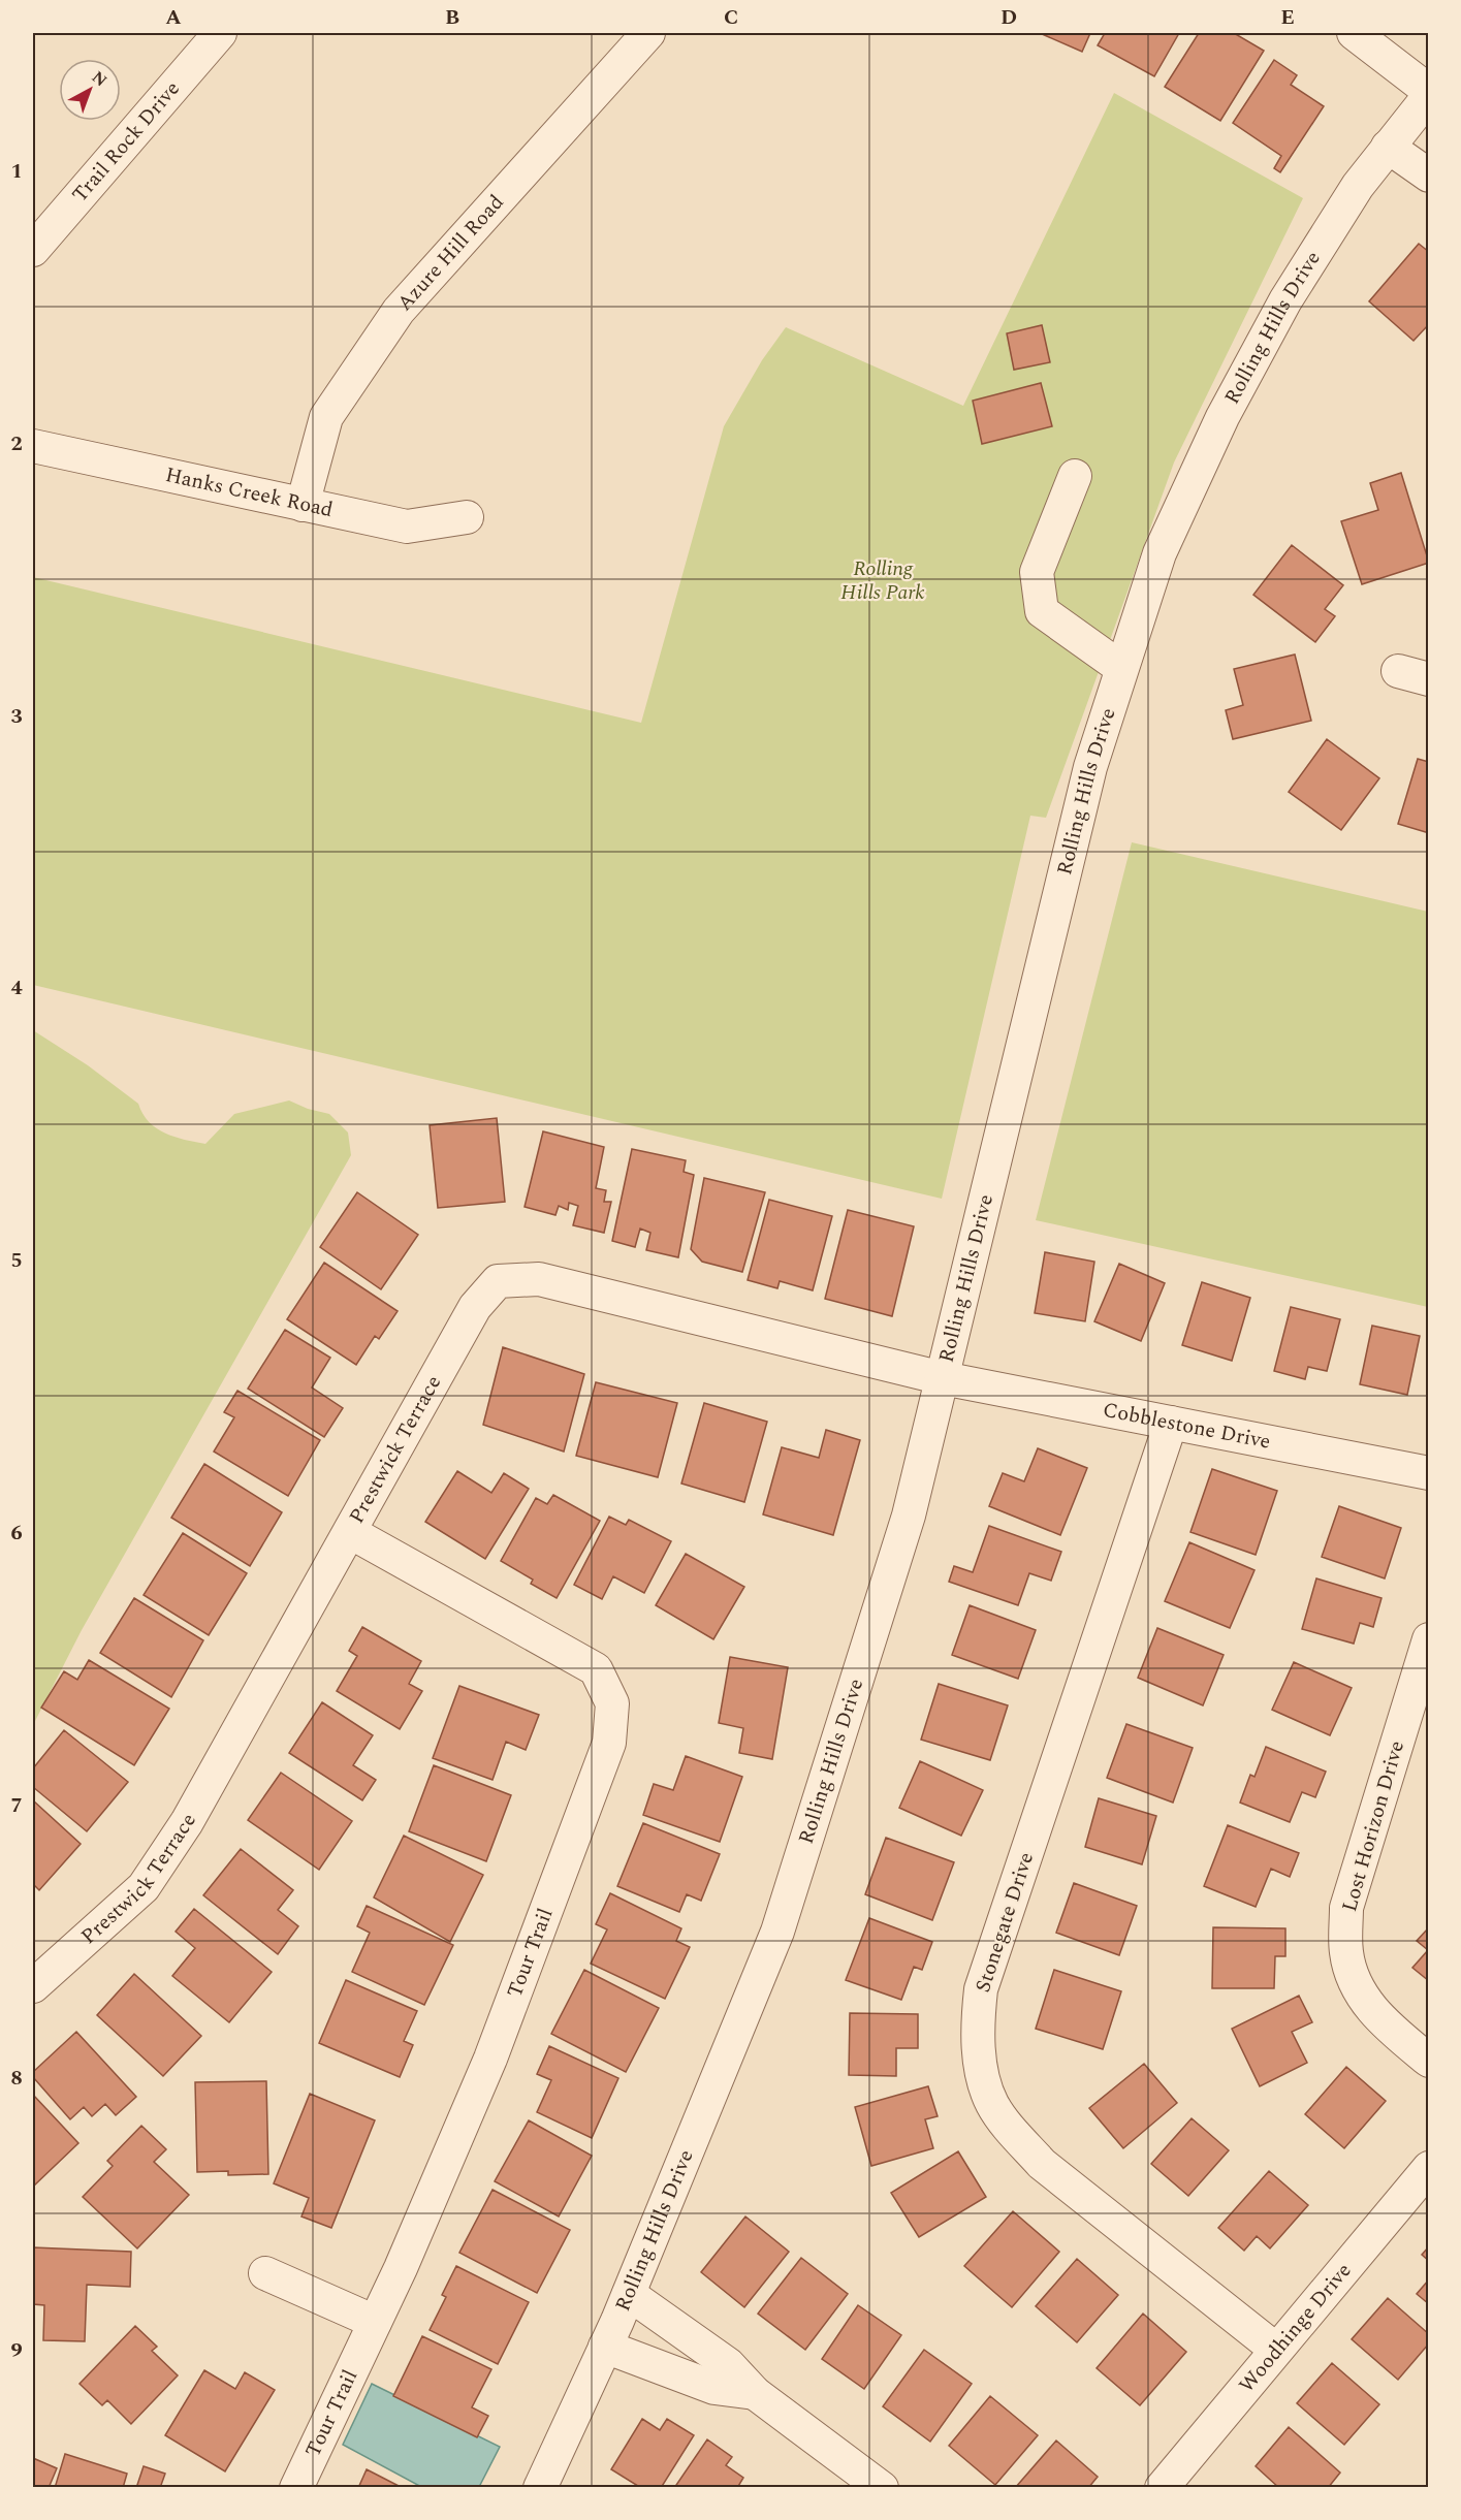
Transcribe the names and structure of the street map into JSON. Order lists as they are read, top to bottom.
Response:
{
  "streets": {
    "street": [
      "Trail Rock Drive",
      "Azure Hill Road",
      "Rolling Hills Drive",
      "Hanks Creek Road",
      "Cobblestone Drive",
      "Prestwick Terrace",
      "Lost Horizon Drive",
      "Stonegate Drive",
      "Tour Trail",
      "Woodhinge Drive"
    ]
  },
  "crossings": [
    ["Azure Hill Road", "Hanks Creek Road"],
    ["Rolling Hills Drive", "Cobblestone Drive"],
    ["Rolling Hills Drive", "Prestwick Terrace"],
    ["Cobblestone Drive", "Prestwick Terrace"],
    ["Cobblestone Drive", "Stonegate Drive"],
    ["Prestwick Terrace", "Tour Trail"],
    ["Stonegate Drive", "Woodhinge Drive"]
  ],
  "parks": ["Rolling Hills Park"],
  "north": "top right",
  "grid": {
    "columns": [
      "A",
      "B",
      "C",
      "D",
      "E"
    ],
    "rows": [
      "1",
      "2",
      "3",
      "4",
      "5",
      "6",
      "7",
      "8",
      "9"
    ]
  }
}
